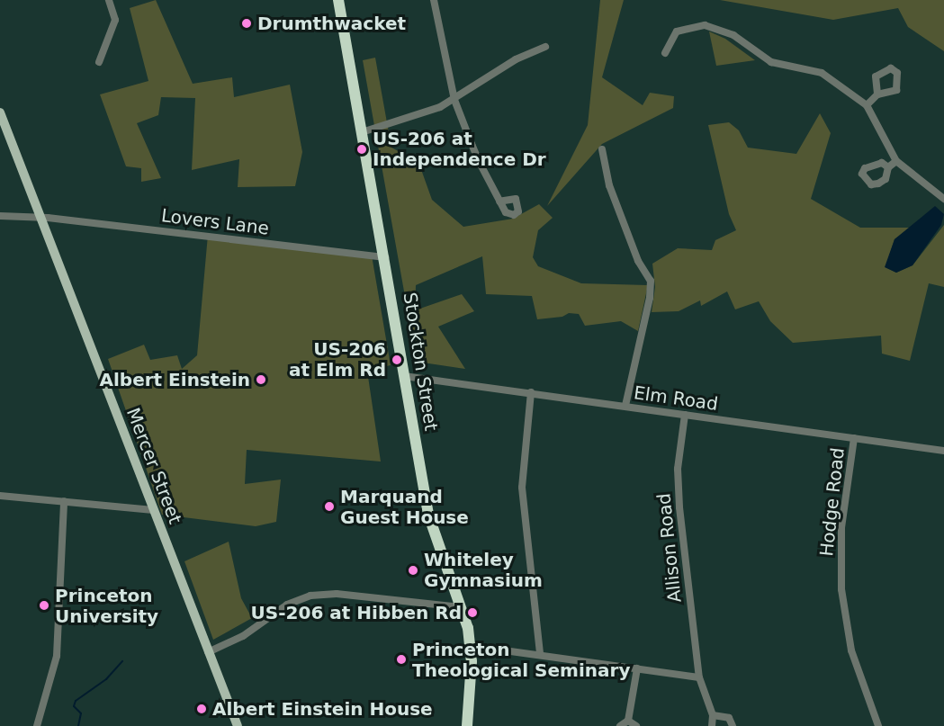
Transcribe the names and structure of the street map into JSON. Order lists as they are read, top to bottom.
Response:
{
  "streets": {
    "highway": ["Stockton Street"],
    "main road": ["Mercer Street"],
    "street": [
      "Lovers Lane",
      "Elm Road",
      "Hodge Road",
      "Allison Road"
    ]
  },
  "crossings": [
    ["Lovers Lane", "Stockton Street"],
    ["Lovers Lane", "Mercer Street"],
    ["Stockton Street", "Elm Road"],
    ["Elm Road", "Hodge Road"],
    ["Elm Road", "Allison Road"]
  ],
  "places": [
    "Drumthwacket",
    "US-206 at Independence Dr",
    "US-206 at Elm Rd",
    "Albert Einstein",
    "Marquand Guest House",
    "Whiteley Gymnasium",
    "Princeton University",
    "US-206 at Hibben Rd",
    "Princeton Theological Seminary",
    "Albert Einstein House"
  ]
}
